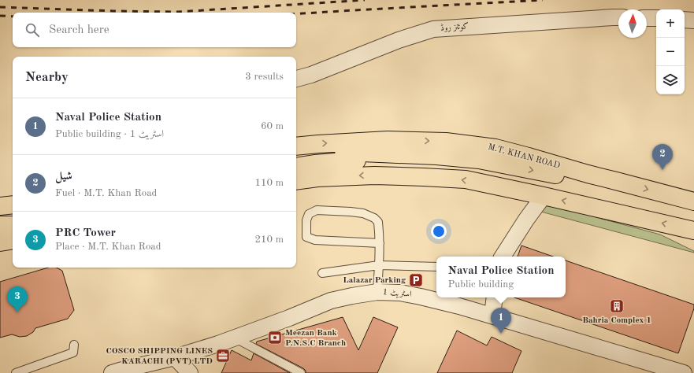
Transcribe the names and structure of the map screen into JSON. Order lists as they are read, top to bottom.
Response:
{
  "streets": {
    "highway": ["M.T. KHAN ROAD"],
    "street": ["کوئنز روڈ", "اسٹریٹ 1"]
  },
  "places": {
    "parking": ["Lalazar Parking"],
    "building": ["Bahria Complex 1"],
    "bank": ["Meezan Bank P.N.S.C Branch"],
    "office": ["COSCO SHIPPING LINES KARACHI (PVT) LTD"]
  },
  "north": "top",
  "page": {
    "map_buttons": ["+", "−"],
    "search": "Search here",
    "heading": ["Nearby", "3 results"],
    "list": [
      {
        "mark": "1",
        "name": "Naval Police Station",
        "note": "Public building · اسٹریٹ 1",
        "value": "60 m"
      },
      {
        "mark": "2",
        "name": "شیل",
        "note": "Fuel · M.T. Khan Road",
        "value": "110 m"
      },
      {
        "mark": "3",
        "name": "PRC Tower",
        "note": "Place · M.T. Khan Road",
        "value": "210 m"
      }
    ],
    "pins": ["2", "3", "1"],
    "popup": ["Naval Police Station", "Public building"]
  }
}
